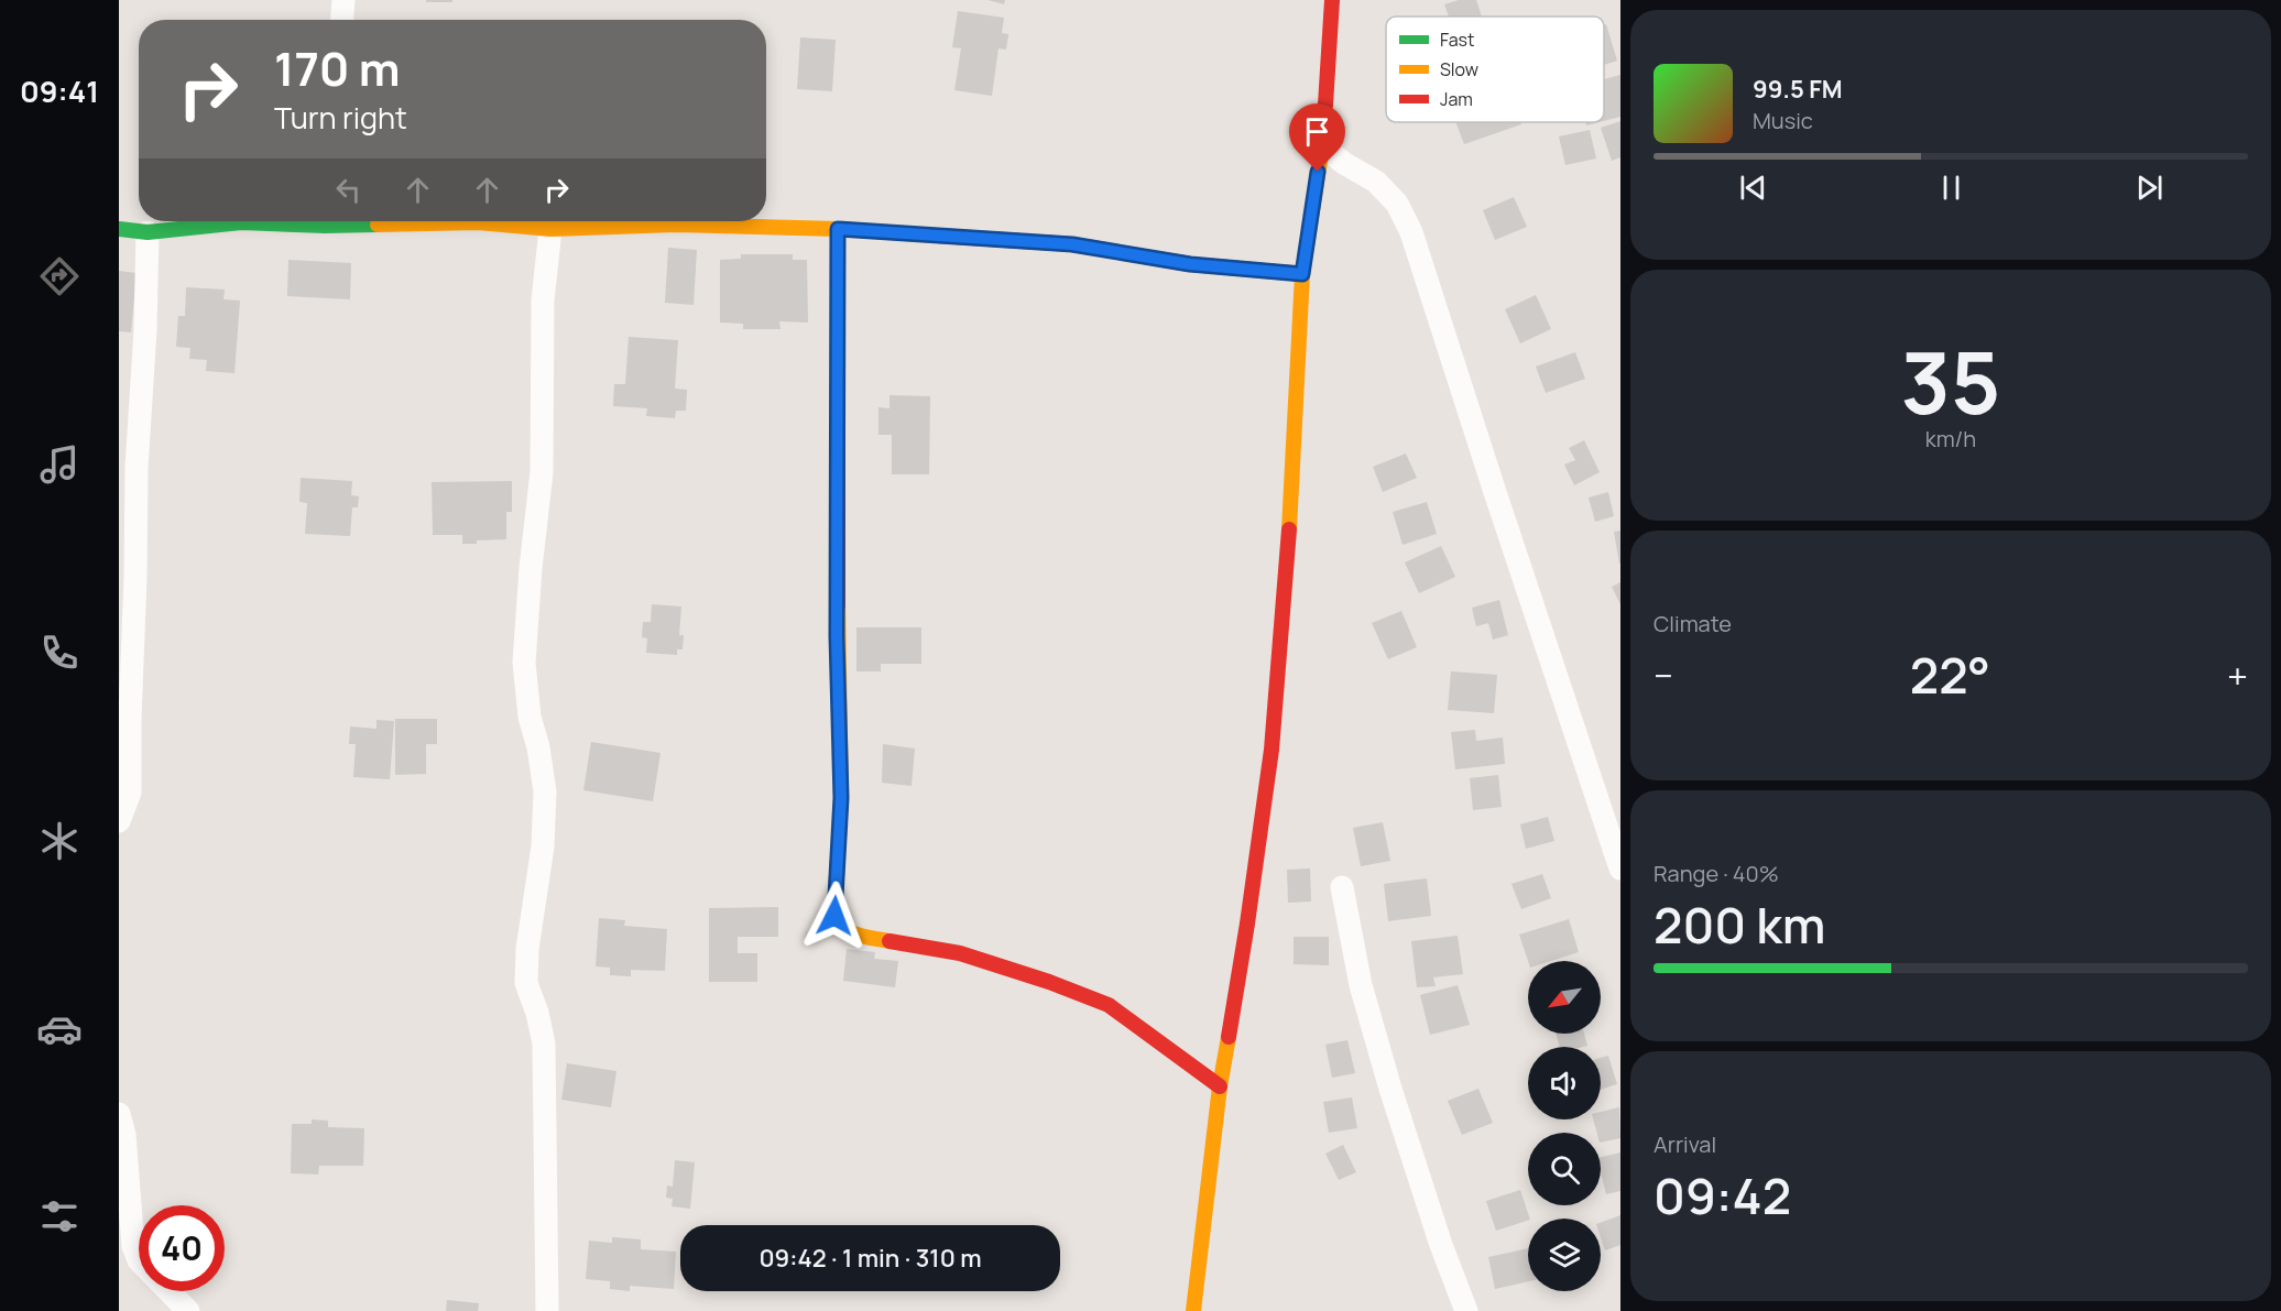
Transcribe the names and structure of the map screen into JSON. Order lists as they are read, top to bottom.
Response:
{
  "legend": ["Fast", "Slow", "Jam"],
  "north": "bottom left",
  "page": {
    "tabs": "09:41",
    "turn": ["170 m", "Turn right"],
    "song": ["99.5 FM", "Music"],
    "tile": [
      ["35", "km/h"],
      "Climate",
      ["Range · 40%", "200 km"],
      ["Arrival", "09:42"]
    ],
    "heat": ["−", "22°", "+"],
    "limit": "40",
    "trip": "09:42 · 1 min · 310 m"
  }
}
